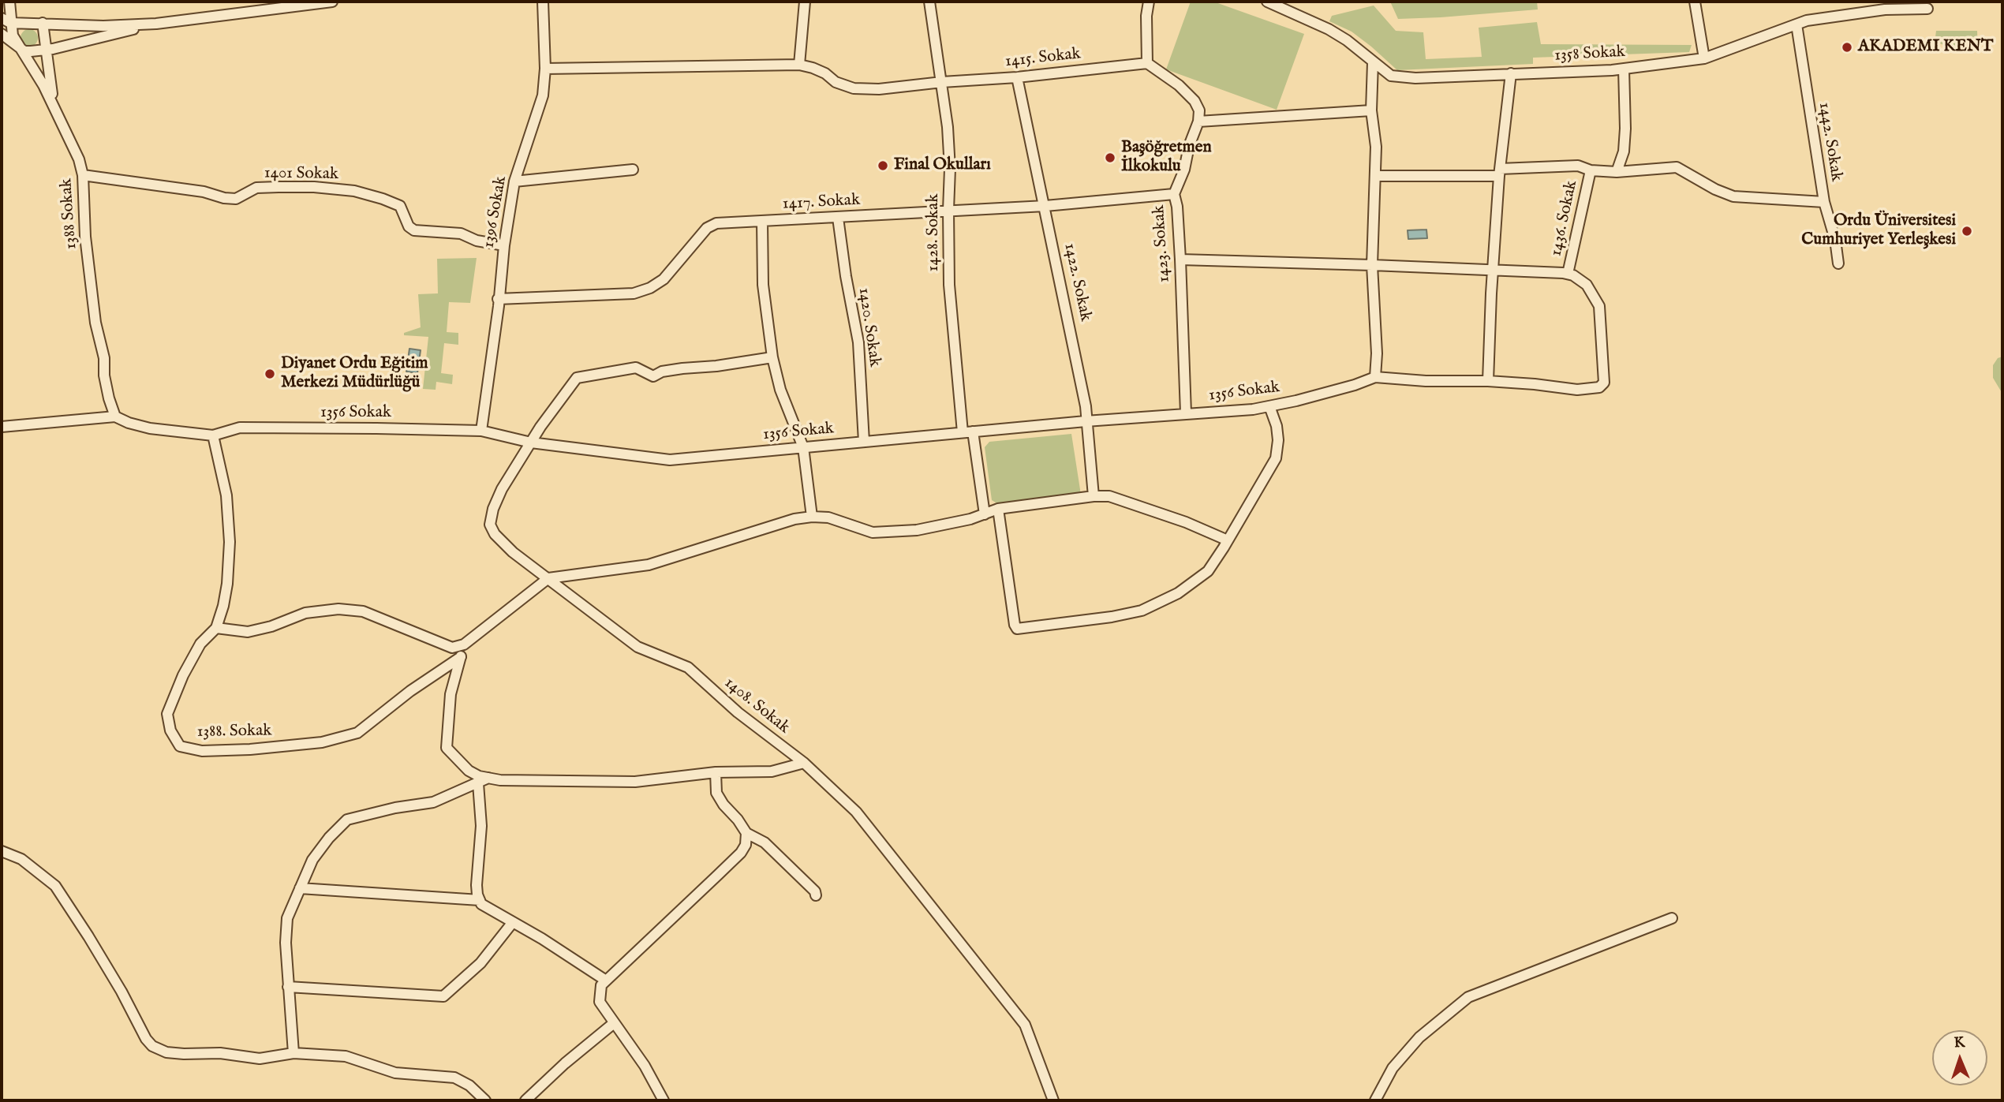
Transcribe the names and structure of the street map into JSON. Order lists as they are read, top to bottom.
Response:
{
  "streets": {
    "street": [
      "1358 Sokak",
      "1415. Sokak",
      "1442. Sokak",
      "1401 Sokak",
      "1417. Sokak",
      "1396 Sokak",
      "1388 Sokak",
      "1436. Sokak",
      "1428. Sokak",
      "1423. Sokak",
      "1422. Sokak",
      "1420. Sokak",
      "1356 Sokak",
      "1408. Sokak",
      "1388. Sokak"
    ]
  },
  "crossings": [
    ["1358 Sokak", "1442. Sokak"],
    ["1415. Sokak", "1396 Sokak"],
    ["1415. Sokak", "1428. Sokak"],
    ["1415. Sokak", "1422. Sokak"],
    ["1442. Sokak", "1436. Sokak"],
    ["1401 Sokak", "1396 Sokak"],
    ["1401 Sokak", "1388 Sokak"],
    ["1417. Sokak", "1396 Sokak"],
    ["1417. Sokak", "1428. Sokak"],
    ["1417. Sokak", "1423. Sokak"],
    ["1417. Sokak", "1422. Sokak"],
    ["1417. Sokak", "1420. Sokak"],
    ["1396 Sokak", "1356 Sokak"],
    ["1388 Sokak", "1356 Sokak"],
    ["1436. Sokak", "1356 Sokak"],
    ["1428. Sokak", "1356 Sokak"],
    ["1423. Sokak", "1356 Sokak"],
    ["1422. Sokak", "1356 Sokak"],
    ["1420. Sokak", "1356 Sokak"],
    ["1356 Sokak", "1408. Sokak"],
    ["1356 Sokak", "1388. Sokak"]
  ],
  "places": [
    "AKADEMI KENT",
    "Başöğretmen İlkokulu",
    "Final Okulları",
    "Ordu Üniversitesi Cumhuriyet Yerleşkesi",
    "Diyanet Ordu Eğitim Merkezi Müdürlüğü"
  ],
  "north": "top"
}
